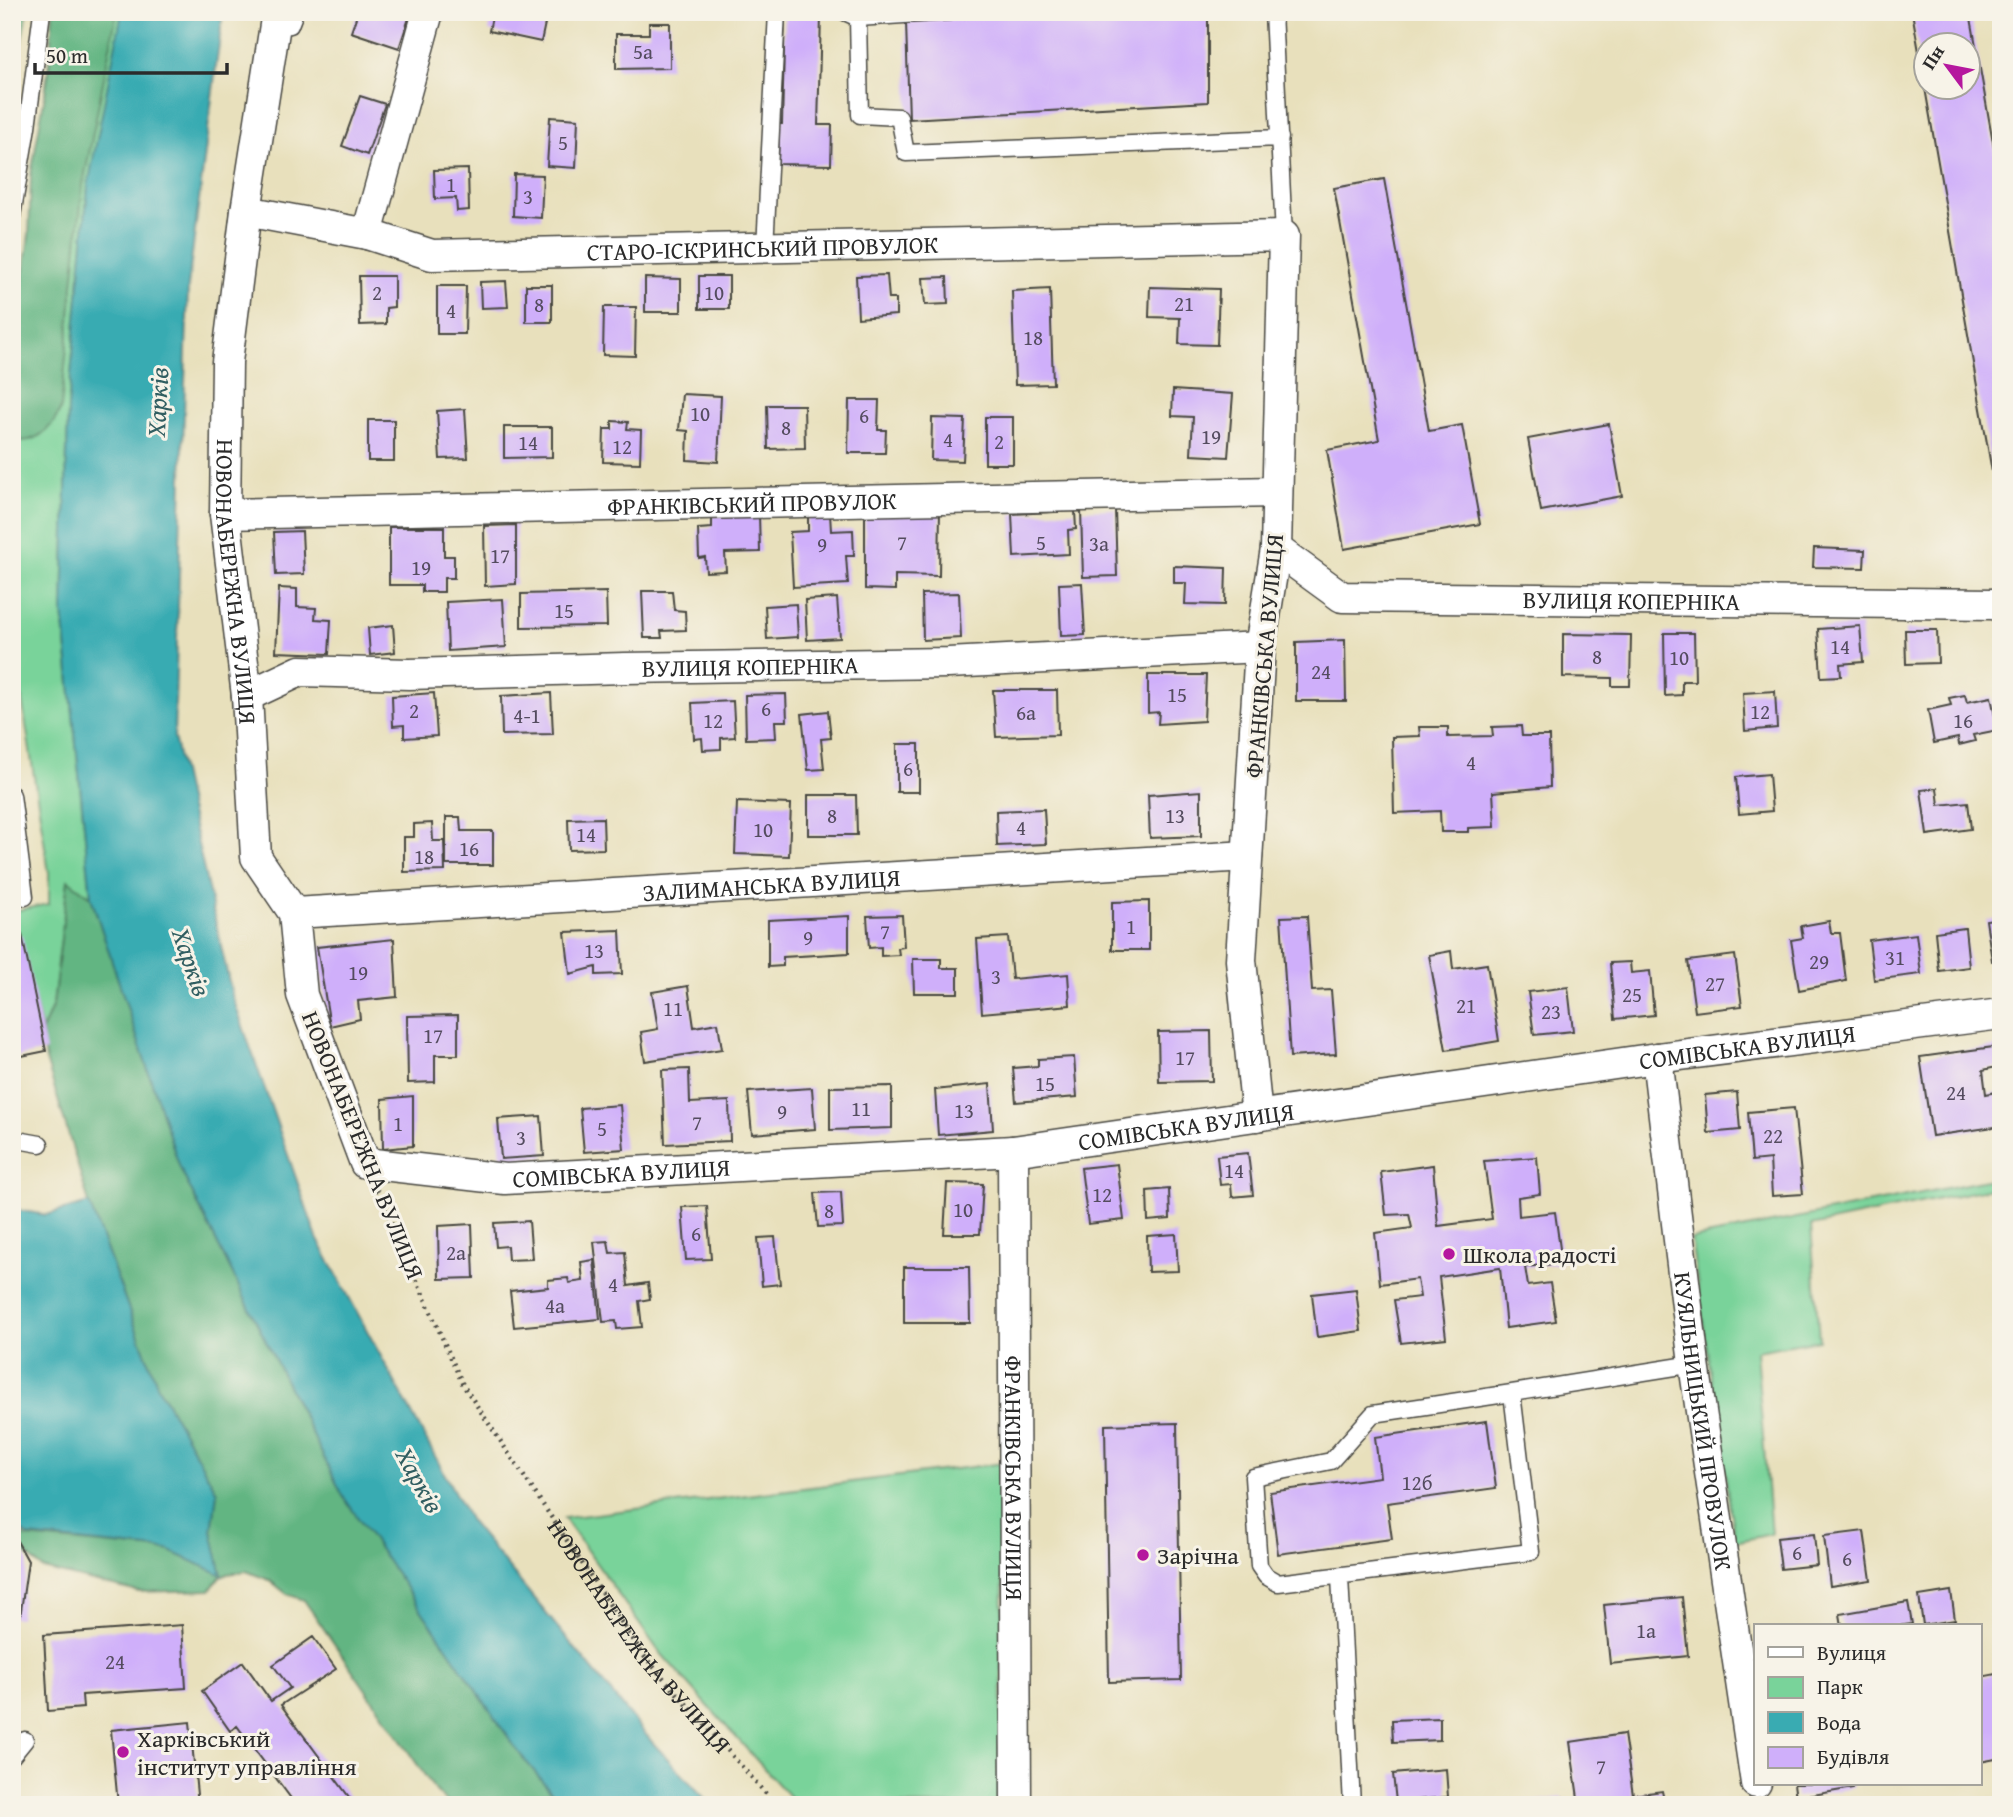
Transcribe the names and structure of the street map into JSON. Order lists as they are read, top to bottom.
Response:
{
  "streets": {
    "street": [
      "СТАРО-ІСКРИНСЬКИЙ ПРОВУЛОК",
      "ФРАНКІВСЬКИЙ ПРОВУЛОК",
      "НОВОНАБЕРЕЖНА ВУЛИЦЯ",
      "ВУЛИЦЯ КОПЕРНІКА",
      "ФРАНКІВСЬКА ВУЛИЦЯ",
      "ЗАЛИМАНСЬКА ВУЛИЦЯ",
      "СОМІВСЬКА ВУЛИЦЯ",
      "КУЯЛЬНИЦЬКИЙ ПРОВУЛОК"
    ]
  },
  "crossings": [
    ["СТАРО-ІСКРИНСЬКИЙ ПРОВУЛОК", "НОВОНАБЕРЕЖНА ВУЛИЦЯ"],
    ["СТАРО-ІСКРИНСЬКИЙ ПРОВУЛОК", "ФРАНКІВСЬКА ВУЛИЦЯ"],
    ["ФРАНКІВСЬКИЙ ПРОВУЛОК", "НОВОНАБЕРЕЖНА ВУЛИЦЯ"],
    ["ФРАНКІВСЬКИЙ ПРОВУЛОК", "ФРАНКІВСЬКА ВУЛИЦЯ"],
    ["НОВОНАБЕРЕЖНА ВУЛИЦЯ", "ВУЛИЦЯ КОПЕРНІКА"],
    ["НОВОНАБЕРЕЖНА ВУЛИЦЯ", "ЗАЛИМАНСЬКА ВУЛИЦЯ"],
    ["НОВОНАБЕРЕЖНА ВУЛИЦЯ", "СОМІВСЬКА ВУЛИЦЯ"],
    ["ВУЛИЦЯ КОПЕРНІКА", "ФРАНКІВСЬКА ВУЛИЦЯ"],
    ["ФРАНКІВСЬКА ВУЛИЦЯ", "ЗАЛИМАНСЬКА ВУЛИЦЯ"],
    ["ФРАНКІВСЬКА ВУЛИЦЯ", "СОМІВСЬКА ВУЛИЦЯ"],
    ["СОМІВСЬКА ВУЛИЦЯ", "КУЯЛЬНИЦЬКИЙ ПРОВУЛОК"]
  ],
  "water": ["Харків"],
  "places": ["Школа радості", "Зарічна", "Харківський інститут управління"],
  "house_numbers": [
    "5а",
    "5",
    "1",
    "3",
    "2",
    "10",
    "21",
    "8",
    "4",
    "18",
    "10",
    "6",
    "8",
    "19",
    "4",
    "2",
    "14",
    "12",
    "7",
    "5",
    "3а",
    "9",
    "17",
    "19",
    "15",
    "14",
    "8",
    "10",
    "24",
    "15",
    "6",
    "2",
    "12",
    "6а",
    "4-1",
    "12",
    "16",
    "4",
    "6",
    "8",
    "13",
    "4",
    "10",
    "14",
    "16",
    "18",
    "1",
    "7",
    "9",
    "13",
    "31",
    "29",
    "19",
    "3",
    "27",
    "25",
    "21",
    "11",
    "23",
    "17",
    "17",
    "15",
    "24",
    "11",
    "13",
    "9",
    "7",
    "1",
    "5",
    "22",
    "3",
    "14",
    "12",
    "10",
    "8",
    "6",
    "2а",
    "4",
    "4а",
    "12б",
    "6",
    "6",
    "1а",
    "24",
    "7"
  ],
  "legend": [
    "Вулиця",
    "Парк",
    "Вода",
    "Будівля"
  ],
  "scale_bar": "50 m",
  "north": "top left"
}
